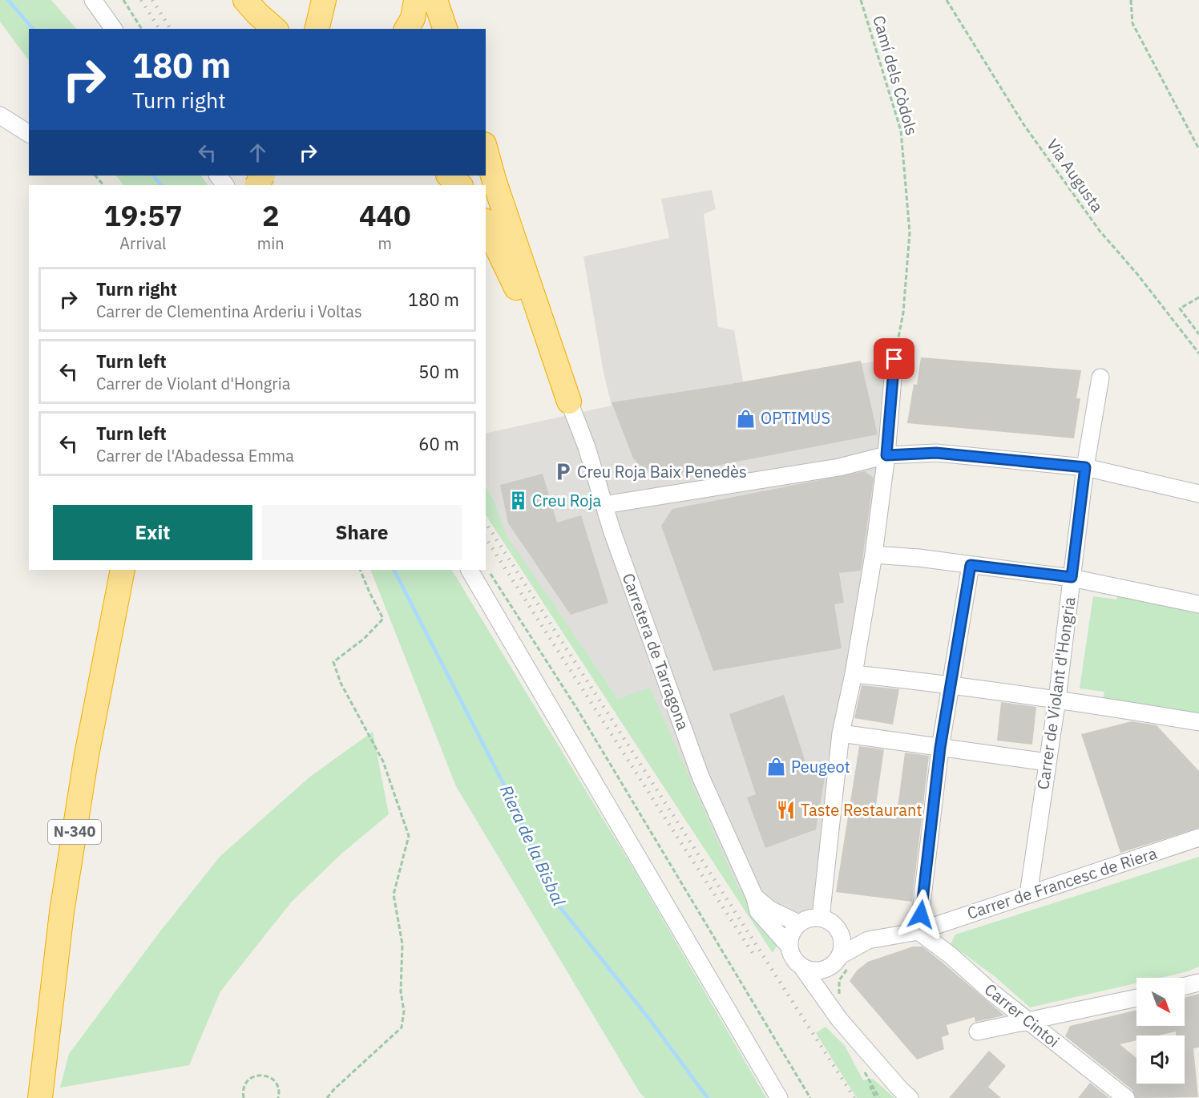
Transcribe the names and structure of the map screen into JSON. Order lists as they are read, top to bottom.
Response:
{
  "streets": {
    "highway": ["N-340"],
    "street": [
      "Carretera de Tarragona",
      "Carrer de Violant d'Hongria",
      "Carrer de Francesc de Riera",
      "Carrer Cintoi"
    ],
    "path": ["Camí dels Còdols", "Via Augusta"]
  },
  "crossings": [
    ["Carretera de Tarragona", "Carrer de Francesc de Riera"],
    ["Carrer de Violant d'Hongria", "Carrer de Francesc de Riera"],
    ["Carrer de Francesc de Riera", "Carrer Cintoi"]
  ],
  "water": ["Riera de la Bisbal"],
  "places": {
    "shop": ["OPTIMUS", "Peugeot"],
    "parking": ["Creu Roja Baix Penedès"],
    "building": ["Creu Roja"],
    "restaurant": ["Taste Restaurant"]
  },
  "north": "bottom right",
  "page": {
    "turn": ["180 m", "Turn right"],
    "eta": [
      "19:57",
      "Arrival",
      "2",
      "min",
      "440",
      "m"
    ],
    "list": [
      {
        "name": "Turn right",
        "note": "Carrer de Clementina Arderiu i Voltas",
        "value": "180 m"
      },
      {
        "name": "Turn left",
        "note": "Carrer de Violant d'Hongria",
        "value": "50 m"
      },
      {
        "name": "Turn left",
        "note": "Carrer de l'Abadessa Emma",
        "value": "60 m"
      }
    ],
    "buttons": ["Exit", "Share"]
  }
}
